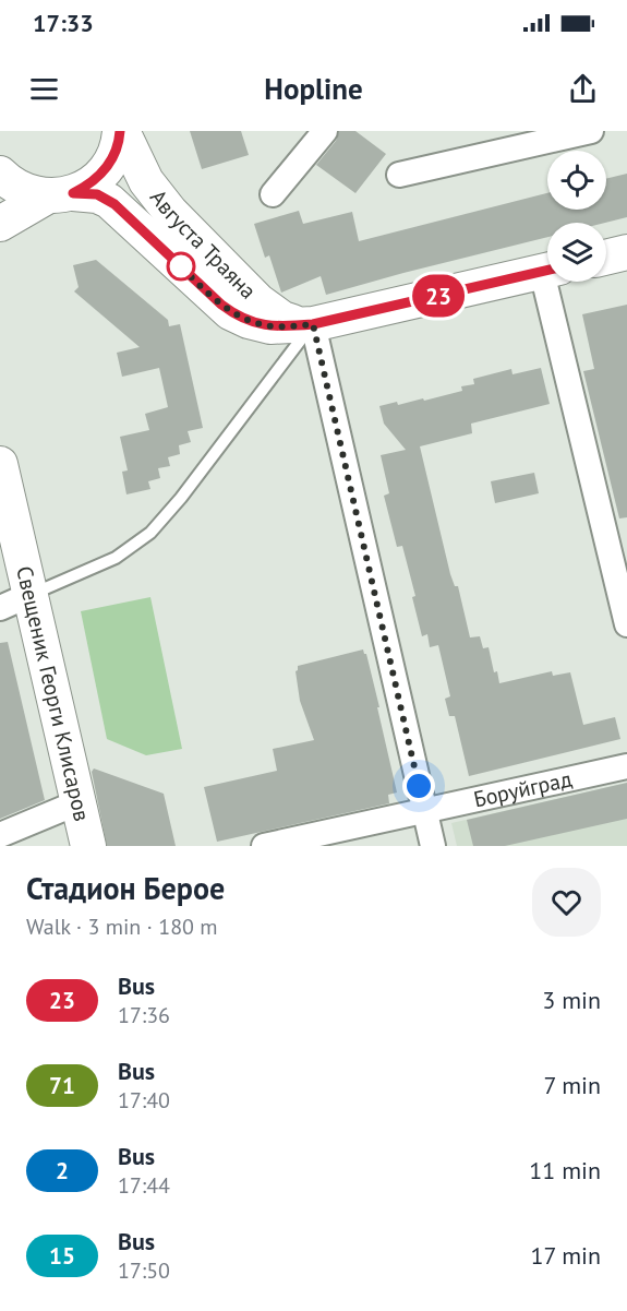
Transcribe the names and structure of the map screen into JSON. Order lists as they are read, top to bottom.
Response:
{
  "streets": {
    "street": ["Августа Траяна", "Свещеник Георги Клисаров", "Боруйград"]
  },
  "lines": ["bus line 23"],
  "page": {
    "status": "17:33",
    "header": "Hopline",
    "on_map": "23",
    "heading": ["Стадион Берое", "Walk · 3 min · 180 m"],
    "list": [
      {
        "mark": "23",
        "name": "Bus",
        "note": "17:36",
        "value": "3 min"
      },
      {
        "mark": "71",
        "name": "Bus",
        "note": "17:40",
        "value": "7 min"
      },
      {
        "mark": "2",
        "name": "Bus",
        "note": "17:44",
        "value": "11 min"
      },
      {
        "mark": "15",
        "name": "Bus",
        "note": "17:50",
        "value": "17 min"
      }
    ]
  }
}
